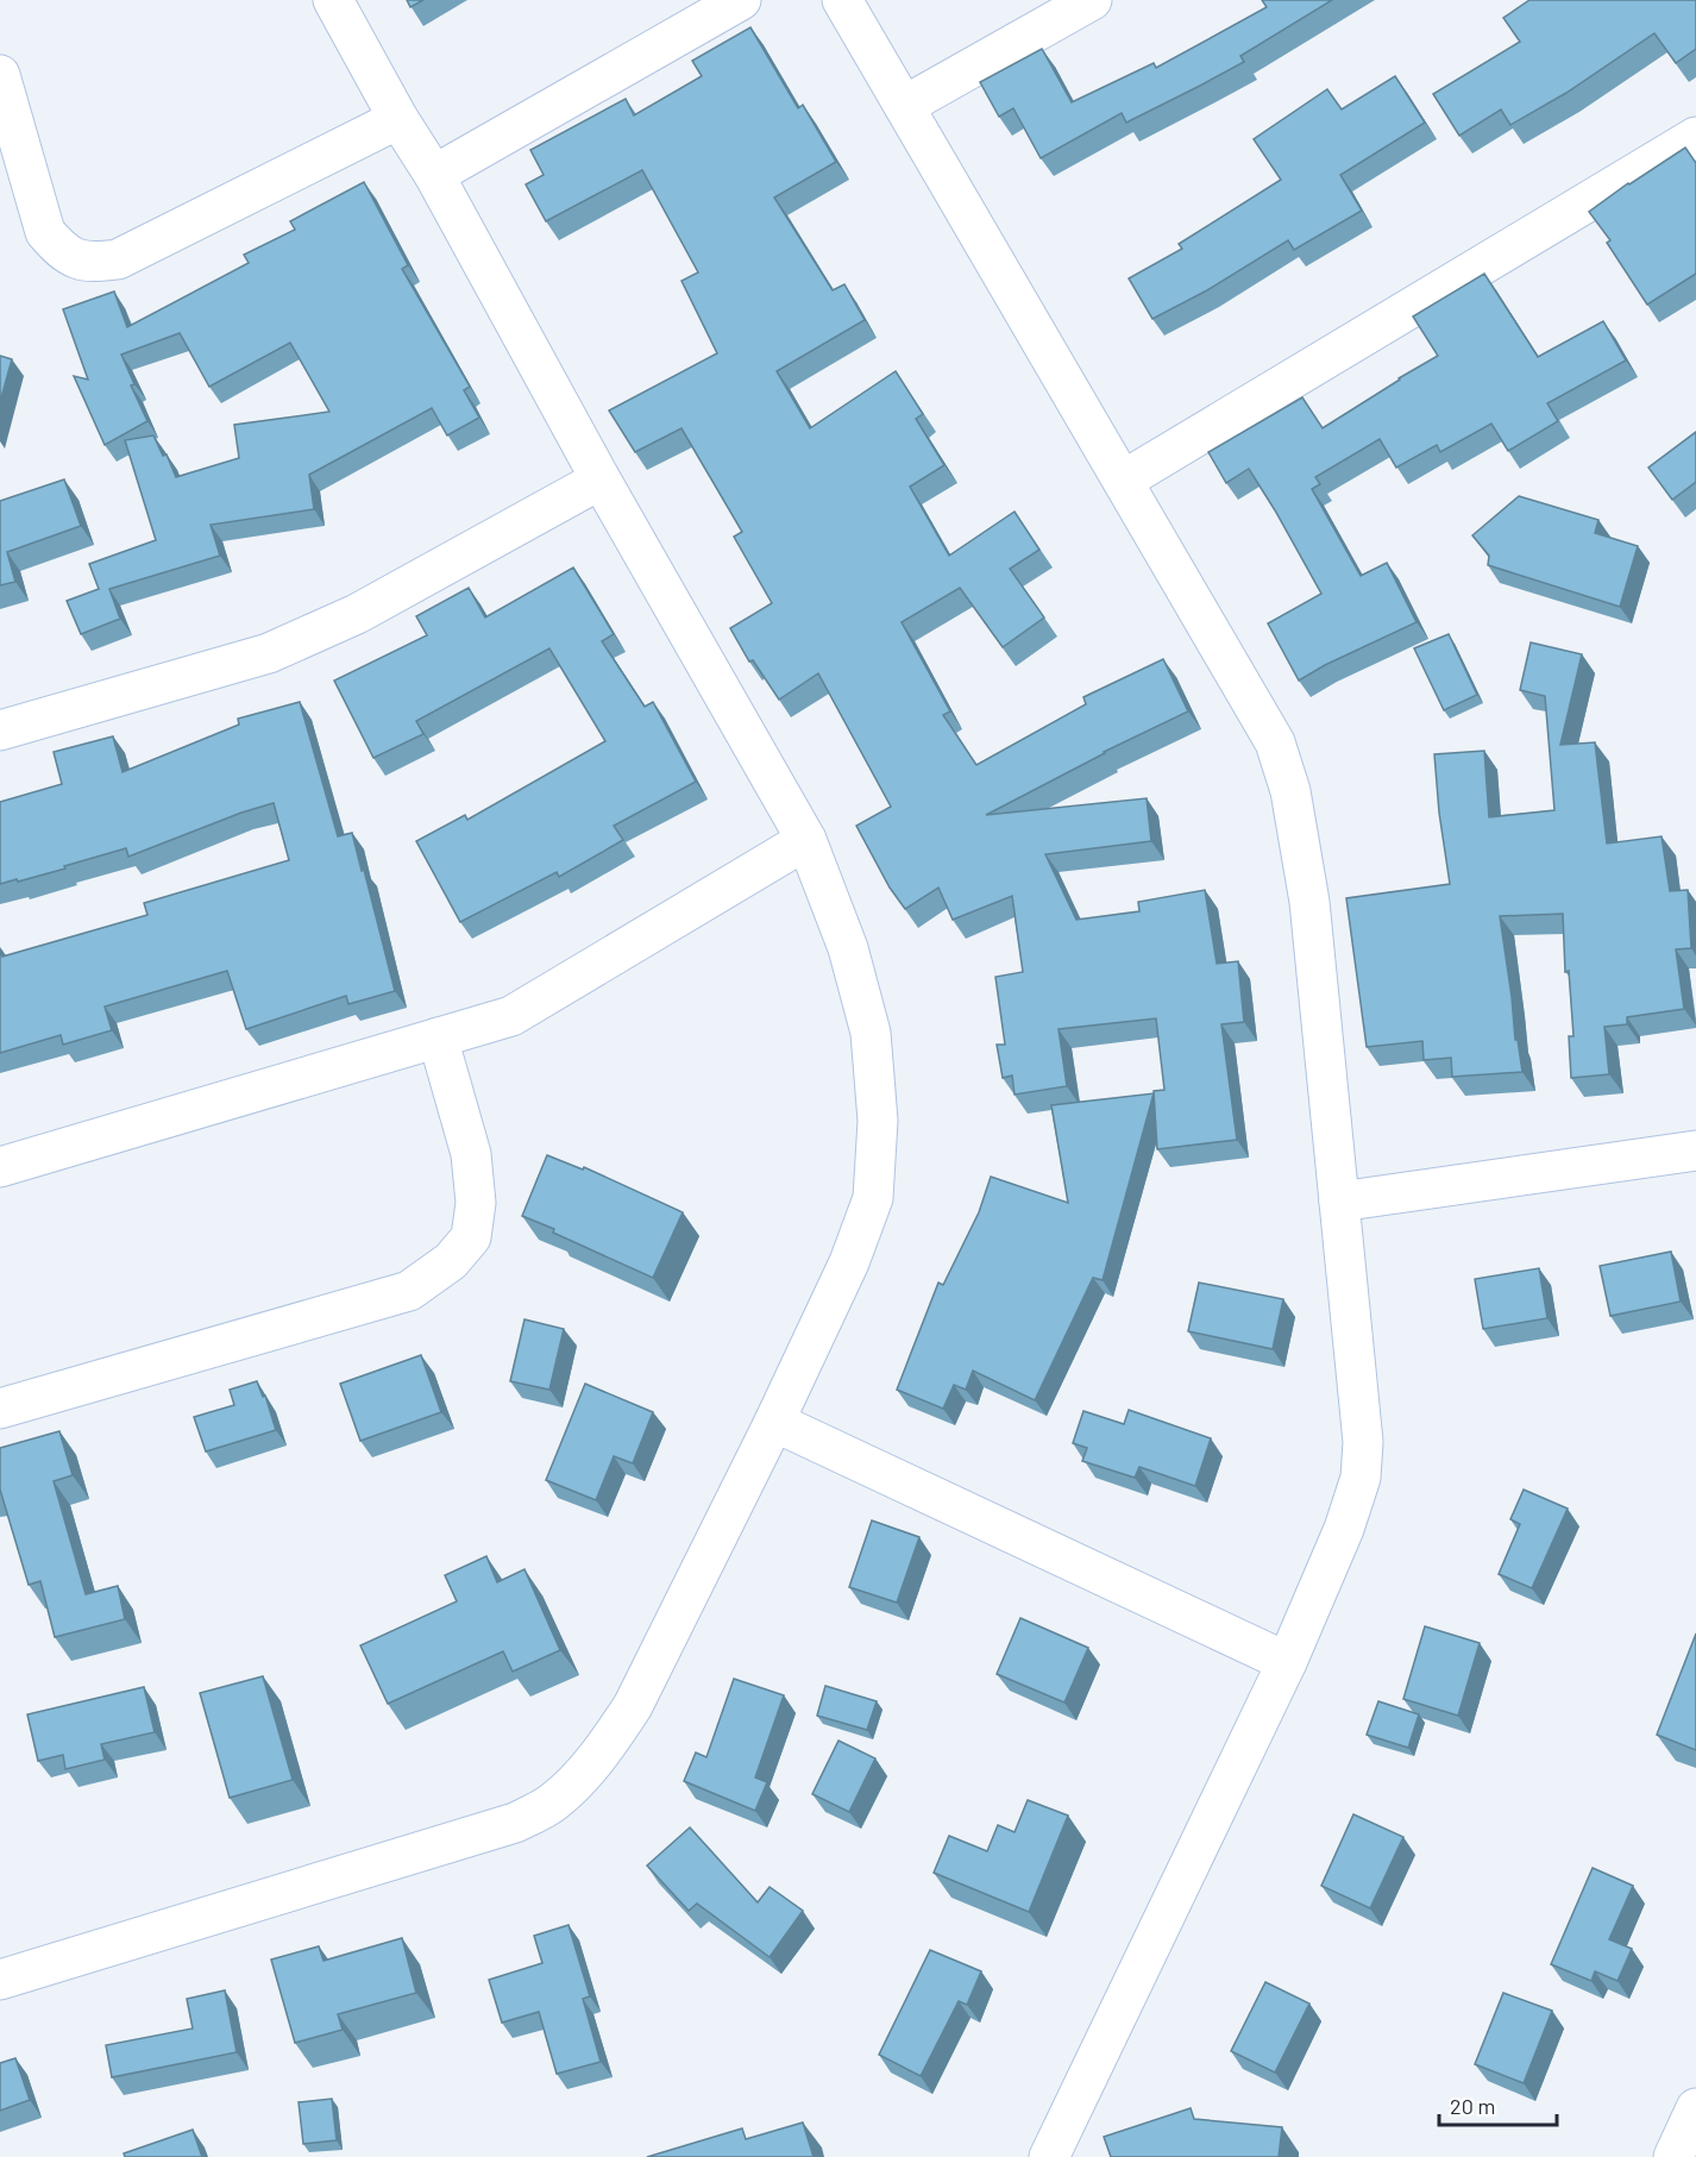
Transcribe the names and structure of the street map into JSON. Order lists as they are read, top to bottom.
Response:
{
  "scale_bar": "20 m"
}
